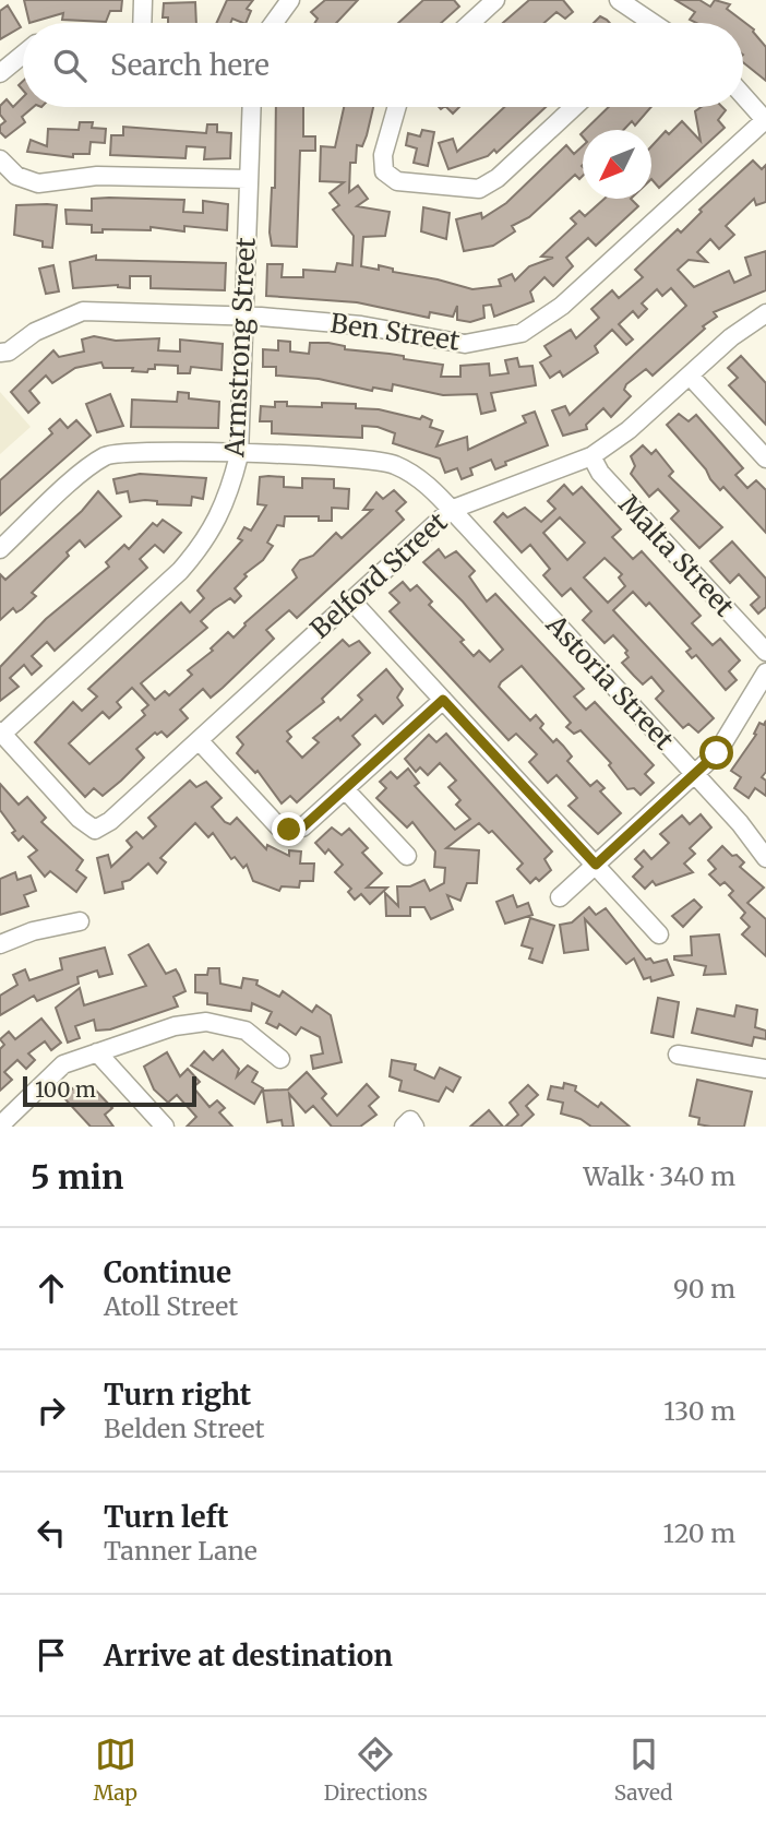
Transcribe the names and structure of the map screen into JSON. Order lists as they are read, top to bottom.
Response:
{
  "streets": {
    "street": [
      "Ben Street",
      "Armstrong Street",
      "Malta Street",
      "Belford Street",
      "Astoria Street"
    ]
  },
  "crossings": [
    ["Ben Street", "Armstrong Street"],
    ["Armstrong Street", "Belford Street"],
    ["Armstrong Street", "Astoria Street"],
    ["Malta Street", "Belford Street"],
    ["Belford Street", "Astoria Street"]
  ],
  "scale_bar": "100 m",
  "north": "bottom left",
  "page": {
    "search": "Search here",
    "scale": "100 m",
    "heading": ["5 min", "Walk · 340 m"],
    "list": [
      ["Continue", "Atoll Street", "90 m"],
      ["Turn right", "Belden Street", "130 m"],
      ["Turn left", "Tanner Lane", "120 m"],
      "Arrive at destination"
    ],
    "nav": ["Map", "Directions", "Saved"]
  }
}
